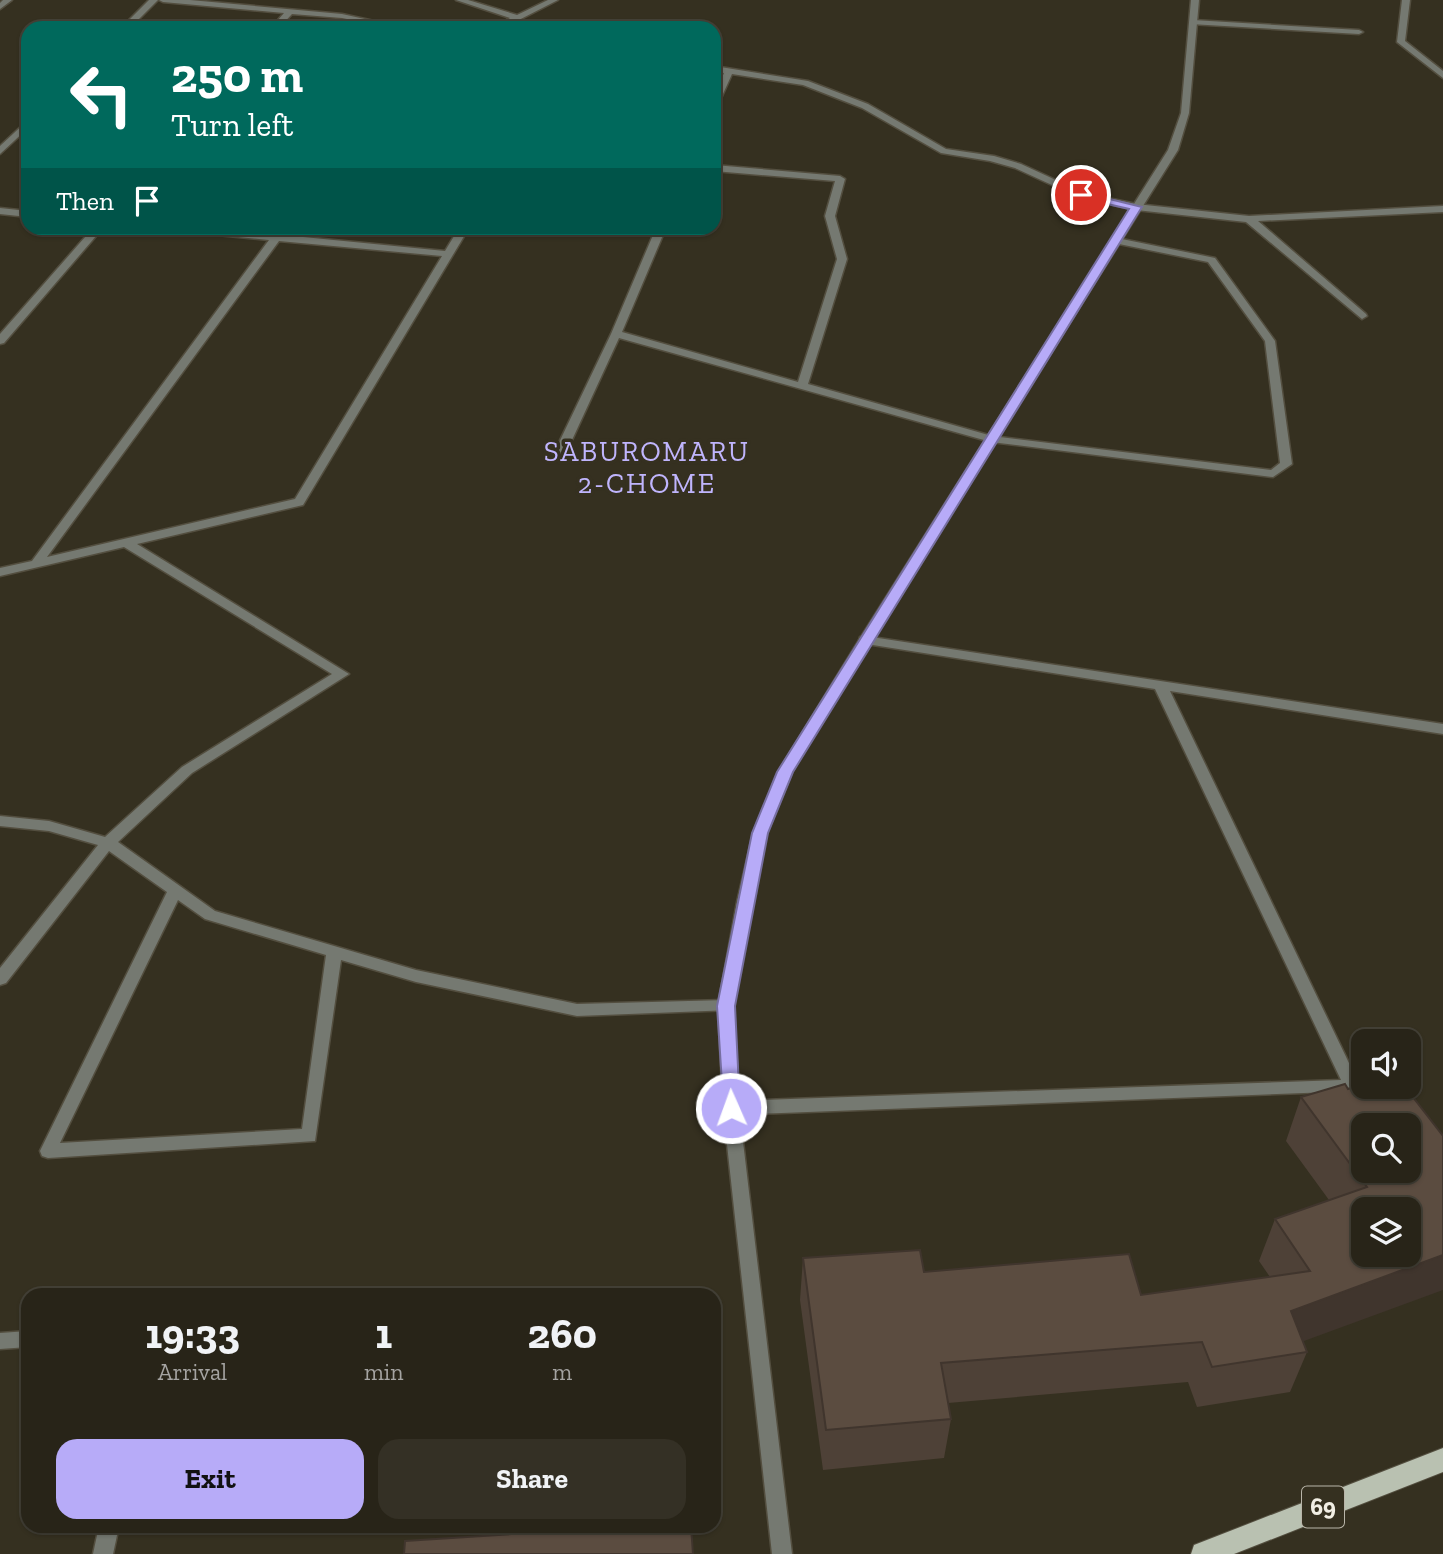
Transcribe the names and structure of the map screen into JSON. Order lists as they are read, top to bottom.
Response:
{
  "streets": {
    "main road": ["69"]
  },
  "districts": ["SABUROMARU 2-CHOME"],
  "page": {
    "turn": ["250 m", "Turn left"],
    "then": "Then",
    "eta": [
      "19:33",
      "Arrival",
      "1",
      "min",
      "260",
      "m"
    ],
    "buttons": ["Exit", "Share"]
  }
}
